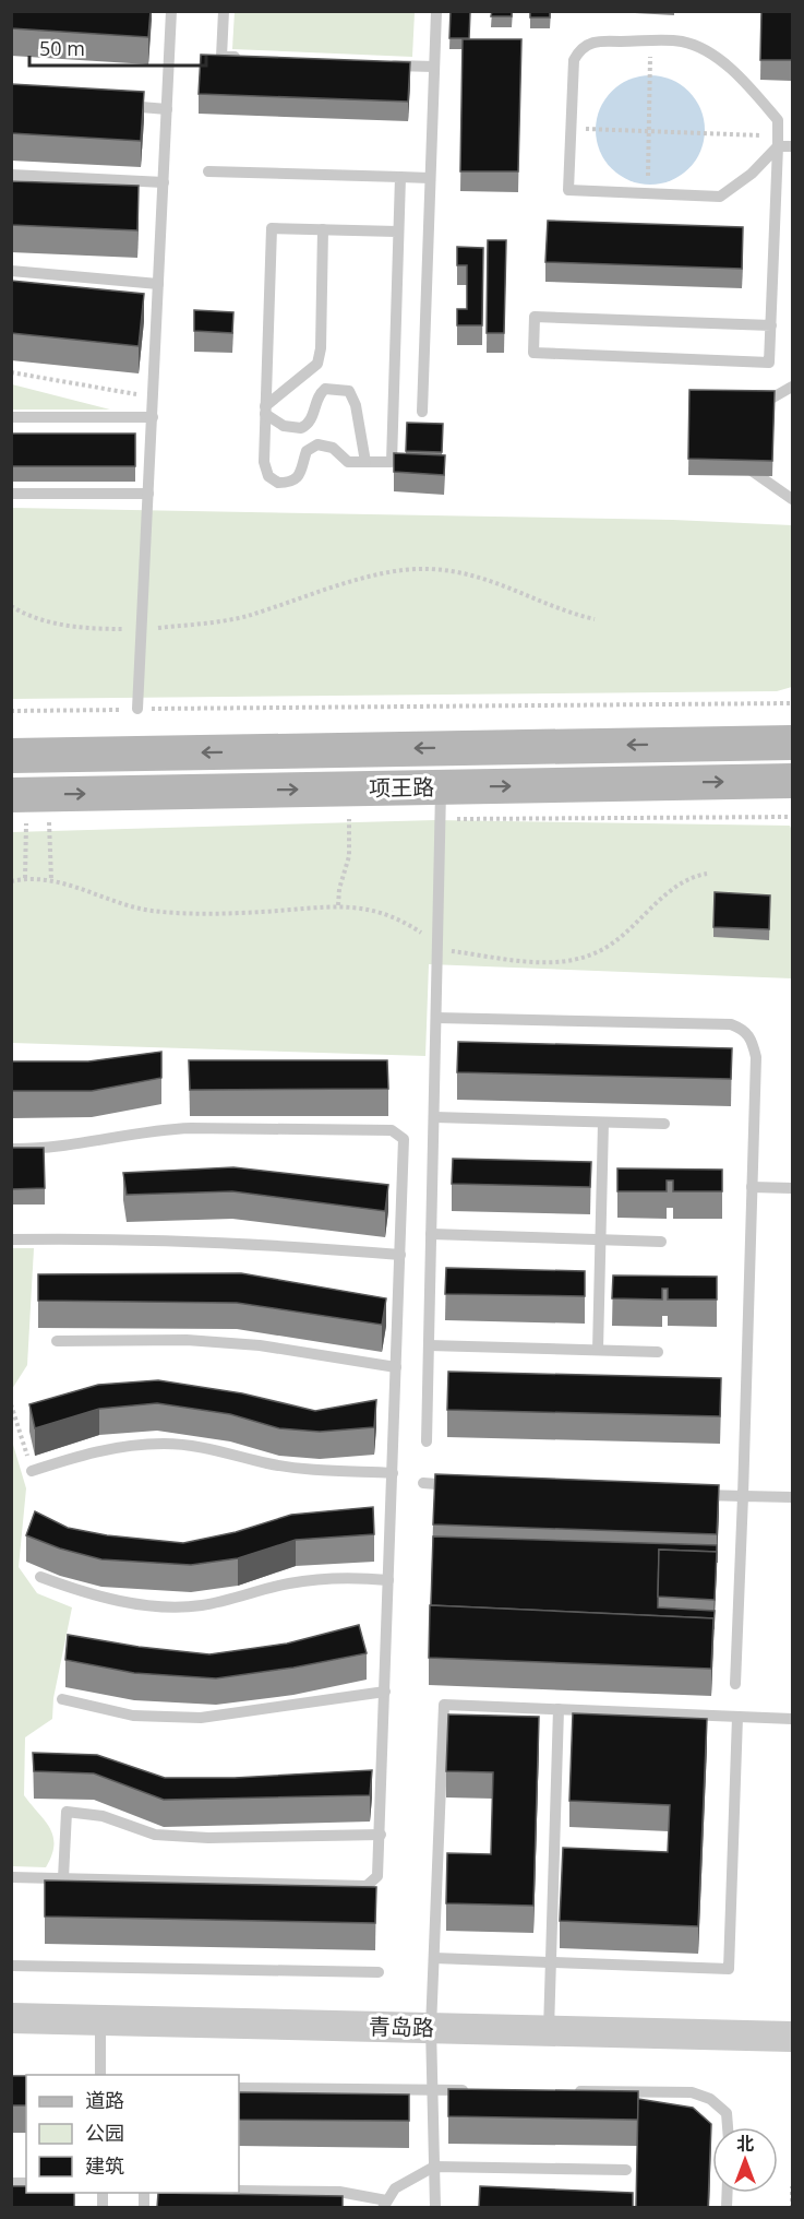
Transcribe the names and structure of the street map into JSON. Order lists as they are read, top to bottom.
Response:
{
  "streets": {
    "main road": ["项王路"],
    "street": ["青岛路"]
  },
  "legend": ["道路", "公园", "建筑"],
  "scale_bar": "50 m",
  "north": "top"
}
